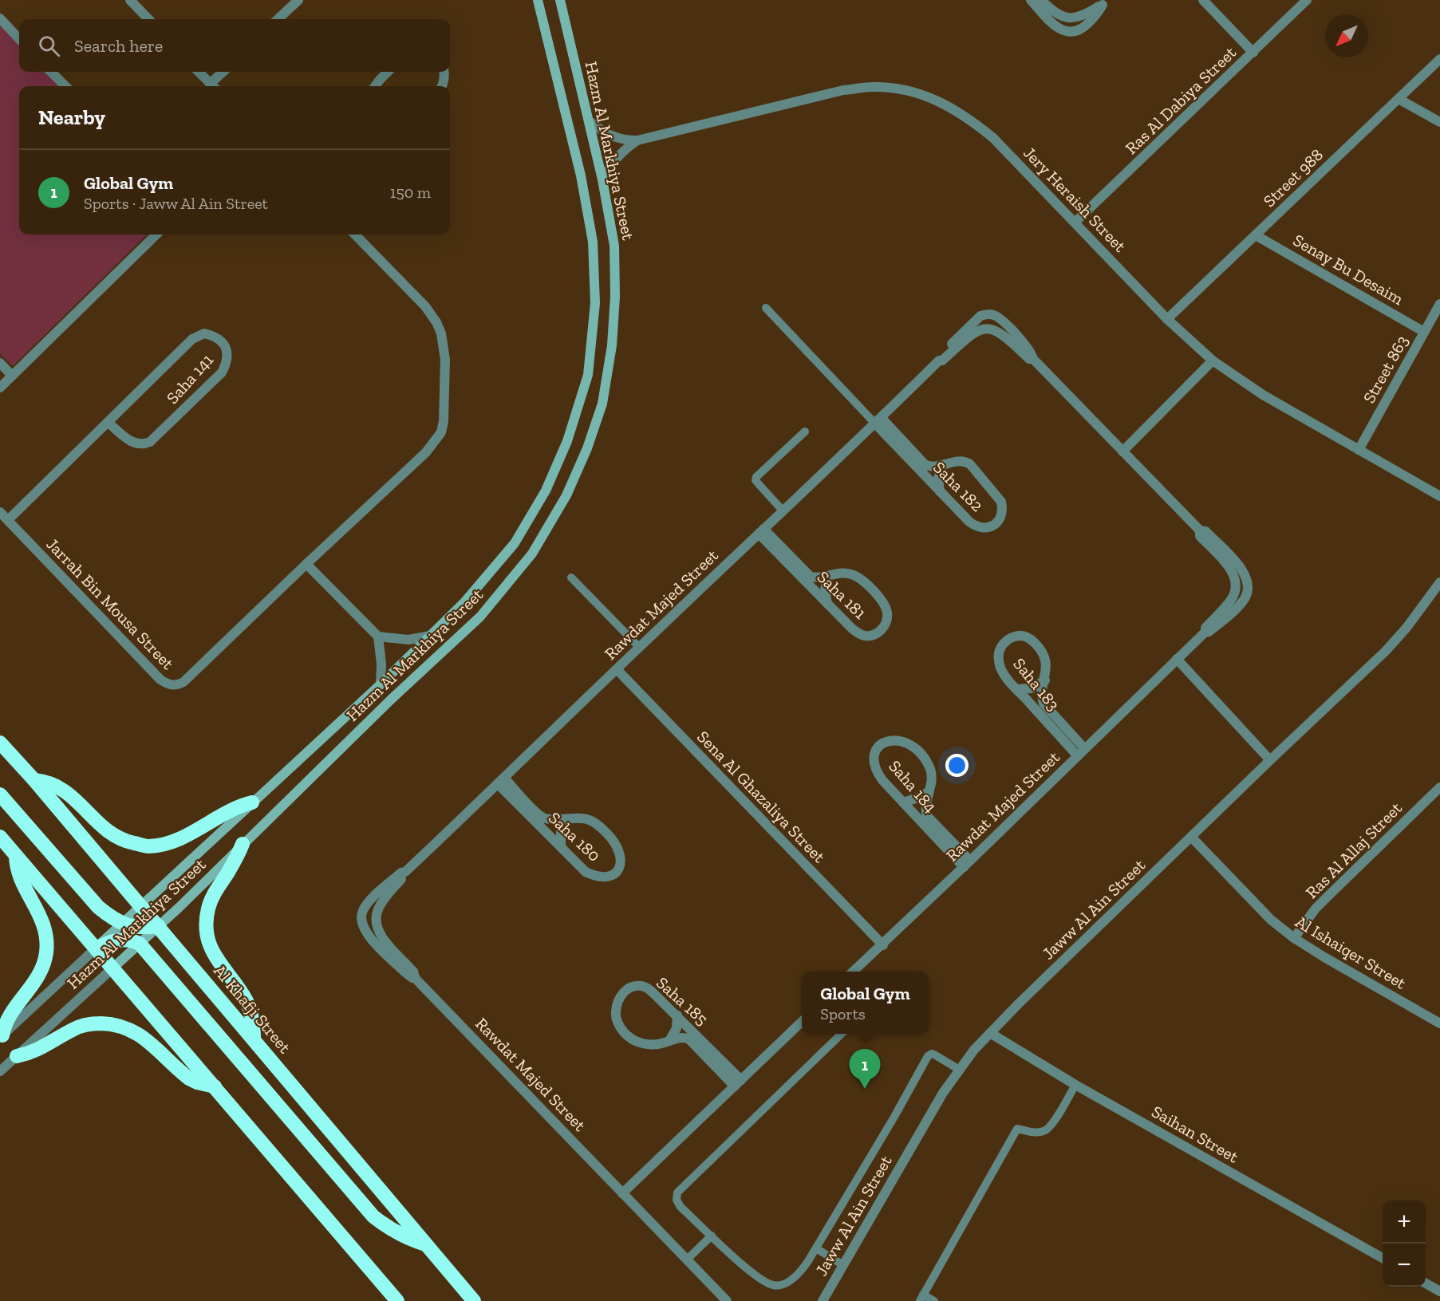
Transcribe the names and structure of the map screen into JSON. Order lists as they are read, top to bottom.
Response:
{
  "streets": {
    "highway": ["Al Khafji Street"],
    "street": [
      "Ras Al Dabiya Street",
      "Hazm Al Markhiya Street",
      "Street 988",
      "Jery Heraish Street",
      "Senay Bu Desaim",
      "Street 863",
      "Saha 141",
      "Saha 182",
      "Saha 181",
      "Jarrah Bin Mousa Street",
      "Rawdat Majed Street",
      "Saha 183",
      "Saha 184",
      "Sena Al Ghazaliya Street",
      "Saha 180",
      "Ras Al Allaj Street",
      "Jaww Al Ain Street",
      "Al Ishaiqer Street",
      "Saha 185",
      "Saihan Street"
    ]
  },
  "crossings": [
    ["Ras Al Dabiya Street", "Jery Heraish Street"],
    ["Hazm Al Markhiya Street", "Jery Heraish Street"],
    ["Hazm Al Markhiya Street", "Al Khafji Street"],
    ["Street 988", "Jery Heraish Street"],
    ["Street 988", "Senay Bu Desaim"],
    ["Jery Heraish Street", "Street 863"],
    ["Senay Bu Desaim", "Street 863"],
    ["Saha 141", "Jarrah Bin Mousa Street"],
    ["Saha 182", "Rawdat Majed Street"],
    ["Saha 181", "Rawdat Majed Street"],
    ["Rawdat Majed Street", "Saha 183"],
    ["Rawdat Majed Street", "Saha 184"],
    ["Rawdat Majed Street", "Sena Al Ghazaliya Street"],
    ["Rawdat Majed Street", "Saha 180"],
    ["Ras Al Allaj Street", "Al Ishaiqer Street"],
    ["Jaww Al Ain Street", "Al Ishaiqer Street"],
    ["Jaww Al Ain Street", "Saihan Street"]
  ],
  "north": "bottom left",
  "page": {
    "search": "Search here",
    "heading": "Nearby",
    "list": [
      {
        "mark": "1",
        "name": "Global Gym",
        "note": "Sports · Jaww Al Ain Street",
        "value": "150 m"
      }
    ],
    "popup": ["Global Gym", "Sports"],
    "pins": "1",
    "map_buttons": ["+", "−"]
  }
}
